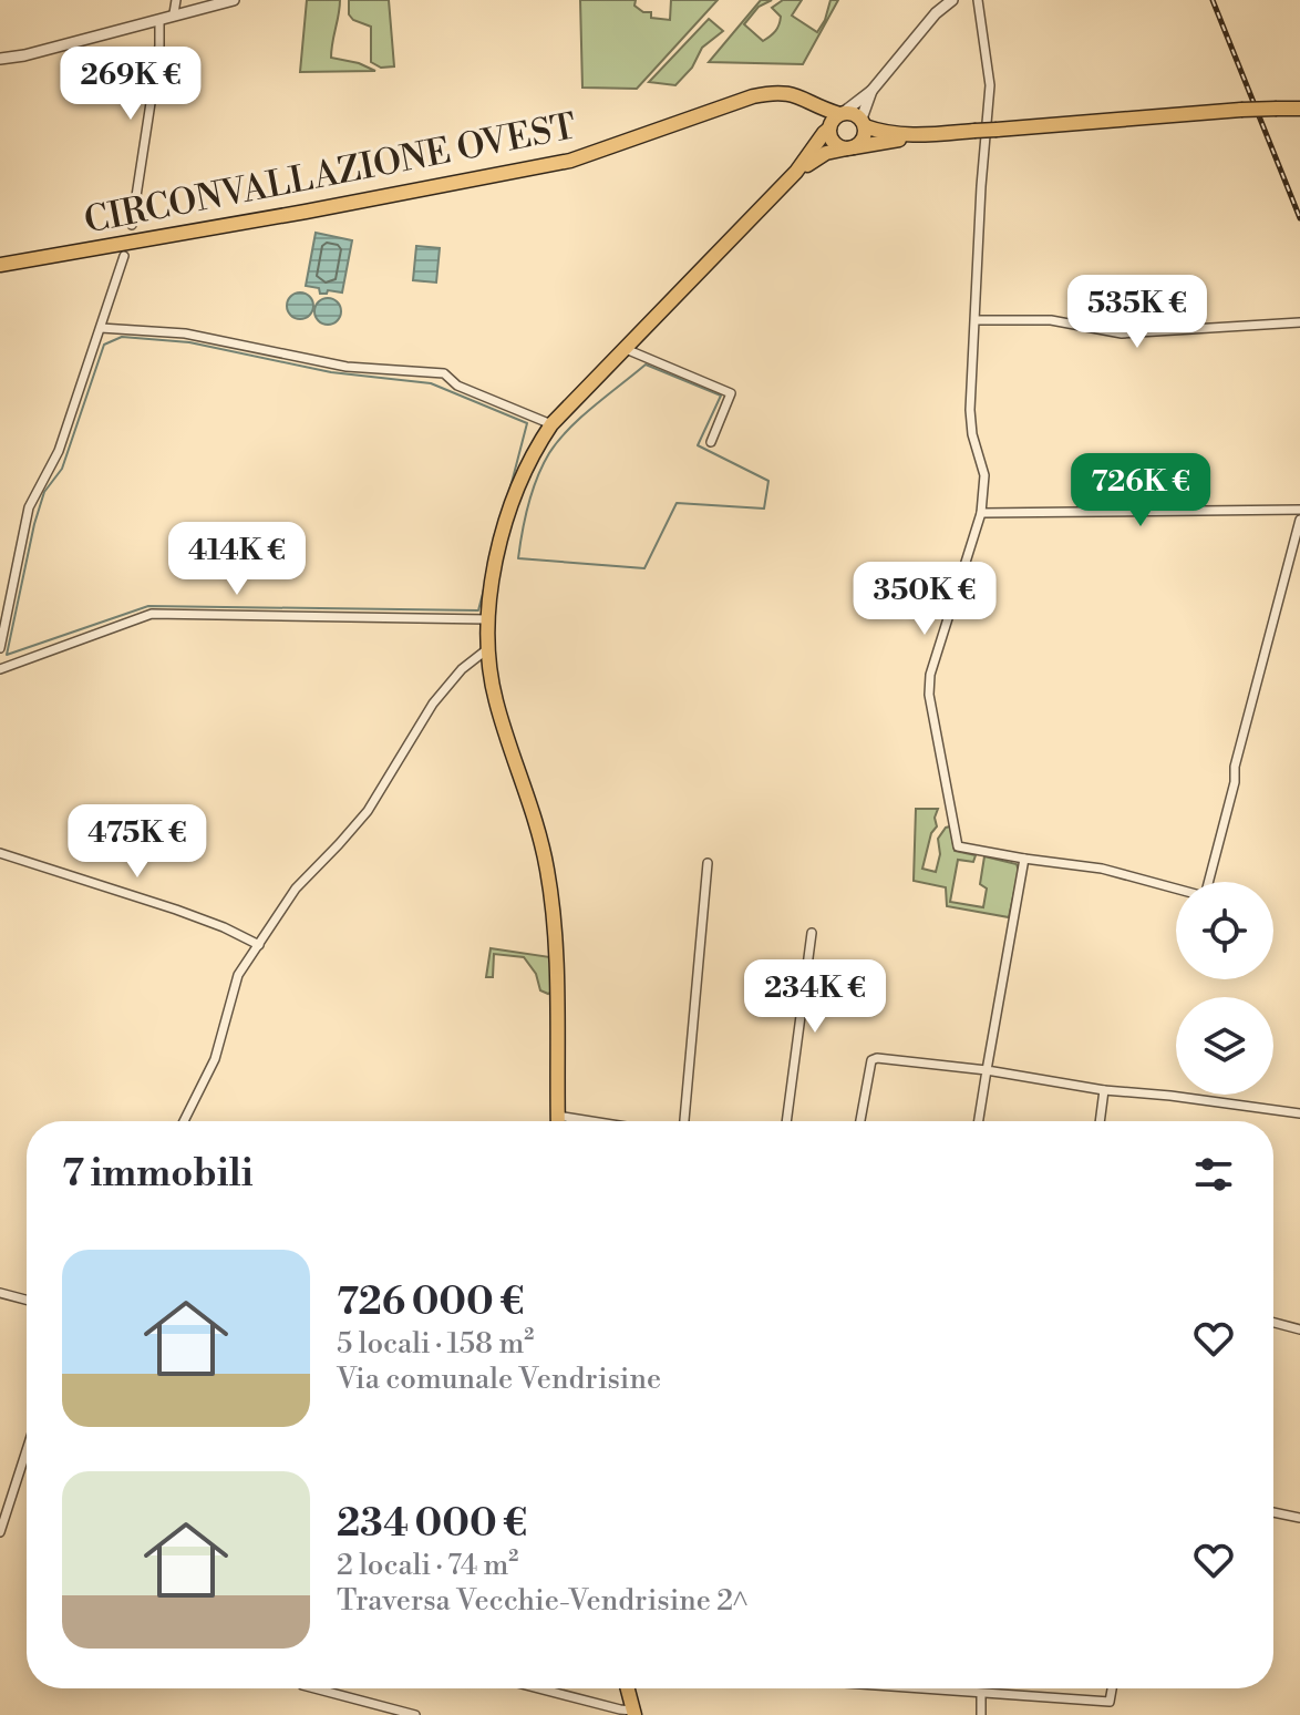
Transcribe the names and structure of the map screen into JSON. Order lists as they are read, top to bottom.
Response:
{
  "streets": {
    "main road": ["CIRCONVALLAZIONE OVEST"]
  },
  "page": {
    "price": [
      "269K €",
      "535K €",
      "726K €",
      "414K €",
      "350K €",
      "475K €",
      "234K €"
    ],
    "heading": "7 immobili",
    "list": [
      {
        "name": "726 000 €",
        "note": "5 locali · 158 m² · Via comunale Vendrisine"
      },
      {
        "name": "234 000 €",
        "note": "2 locali · 74 m² · Traversa Vecchie-Vendrisine 2^"
      }
    ]
  }
}
